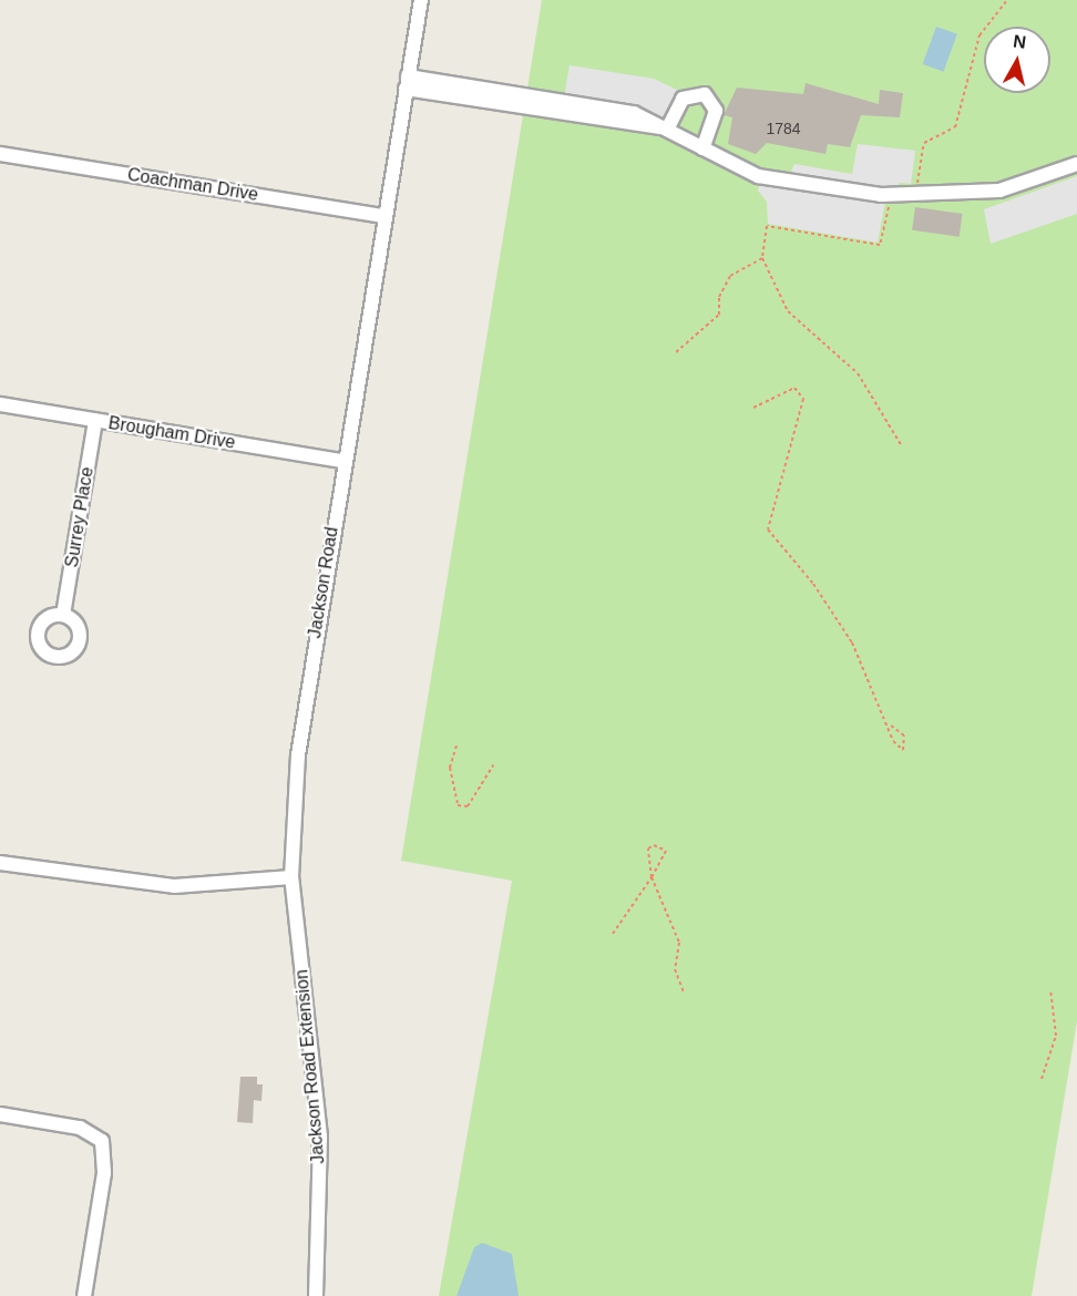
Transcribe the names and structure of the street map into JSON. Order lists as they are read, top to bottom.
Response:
{
  "streets": {
    "street": [
      "Coachman Drive",
      "Brougham Drive",
      "Surrey Place",
      "Jackson Road",
      "Jackson Road Extension"
    ]
  },
  "crossings": [
    ["Coachman Drive", "Jackson Road"],
    ["Brougham Drive", "Surrey Place"],
    ["Brougham Drive", "Jackson Road"],
    ["Jackson Road", "Jackson Road Extension"]
  ],
  "house_numbers": ["1784"],
  "north": "top"
}
